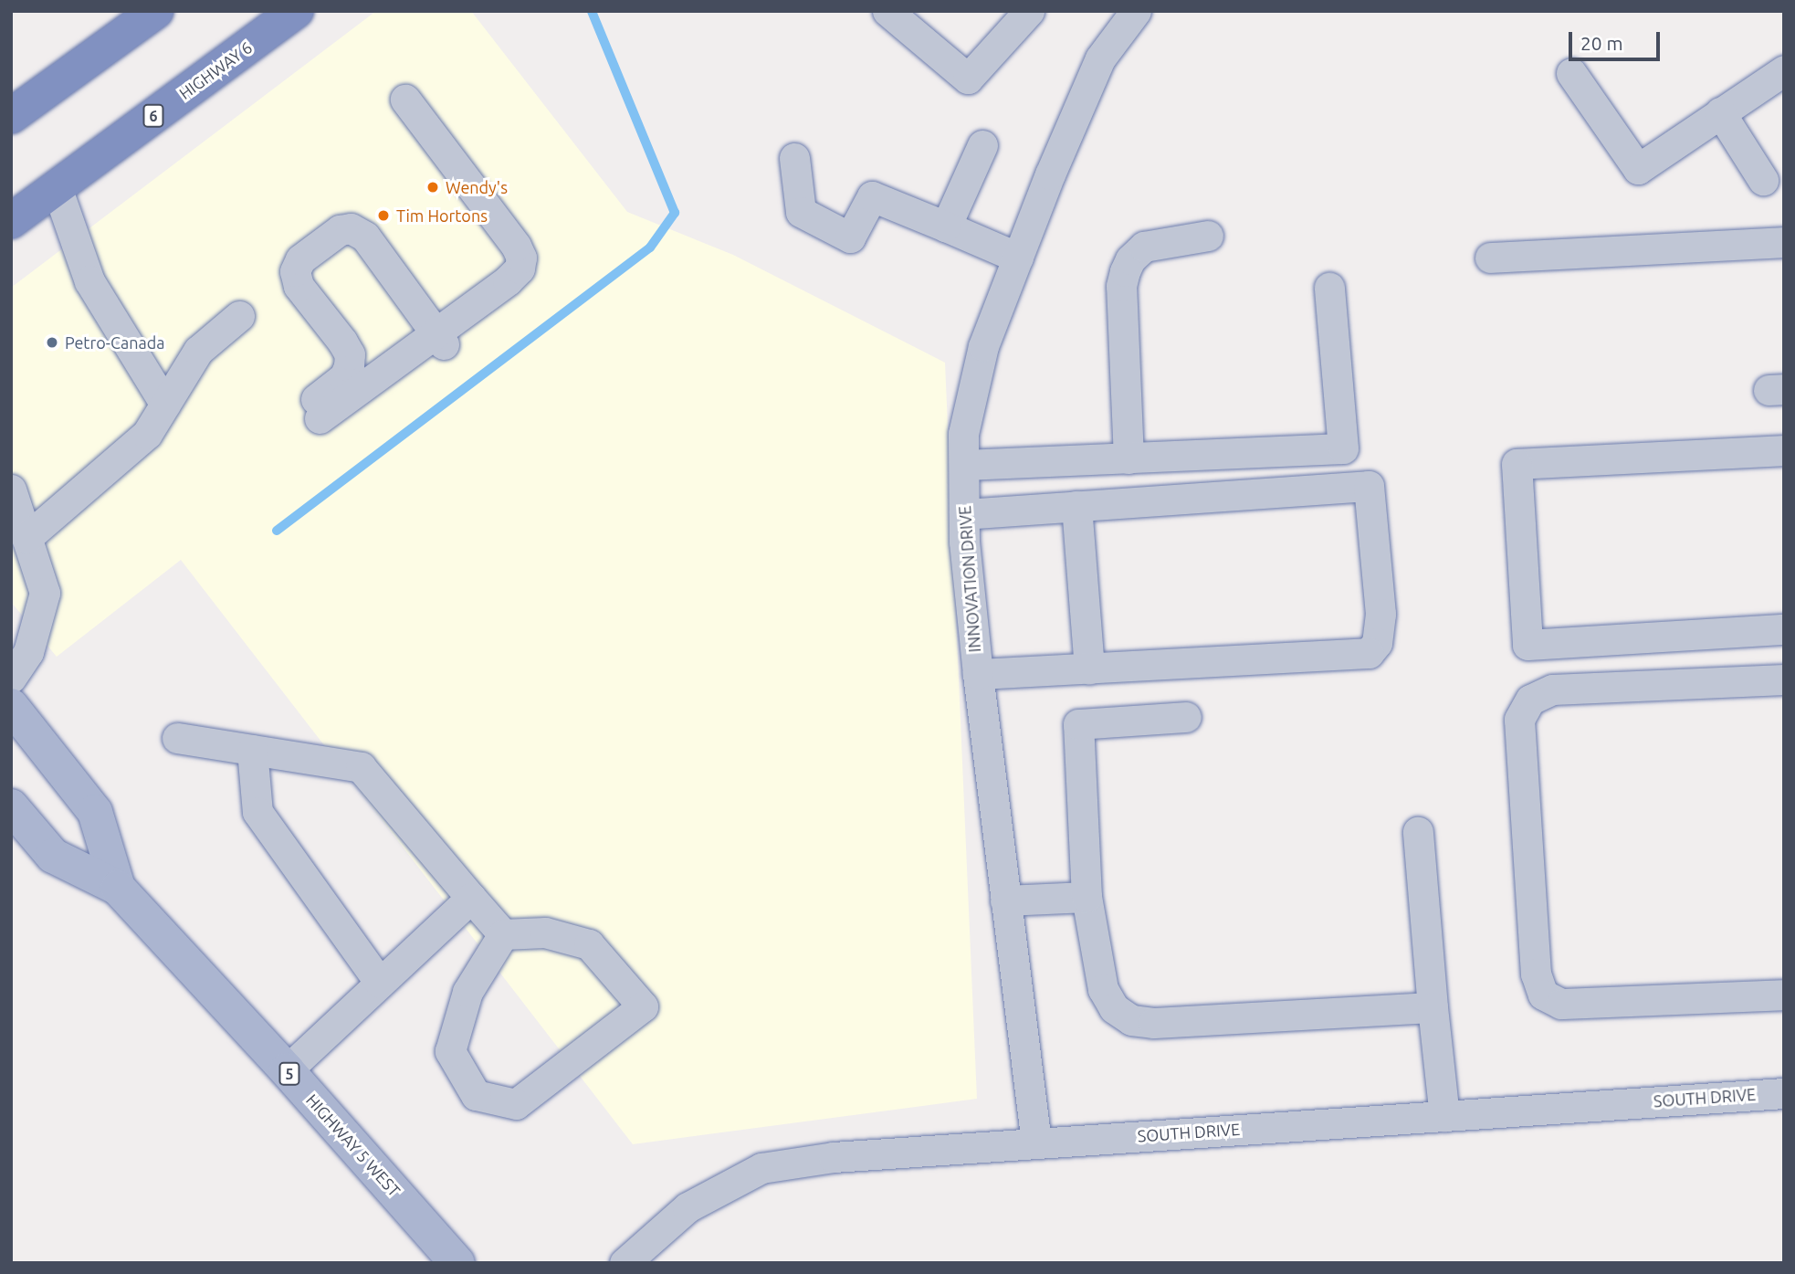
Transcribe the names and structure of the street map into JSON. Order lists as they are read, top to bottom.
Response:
{
  "streets": {
    "highway": ["HIGHWAY 6", "6"],
    "main road": ["5", "HIGHWAY 5 WEST"],
    "street": ["INNOVATION DRIVE", "SOUTH DRIVE"]
  },
  "crossings": [
    ["INNOVATION DRIVE", "SOUTH DRIVE"]
  ],
  "places": ["Wendy's", "Tim Hortons", "Petro-Canada"],
  "scale_bar": "20 m"
}
